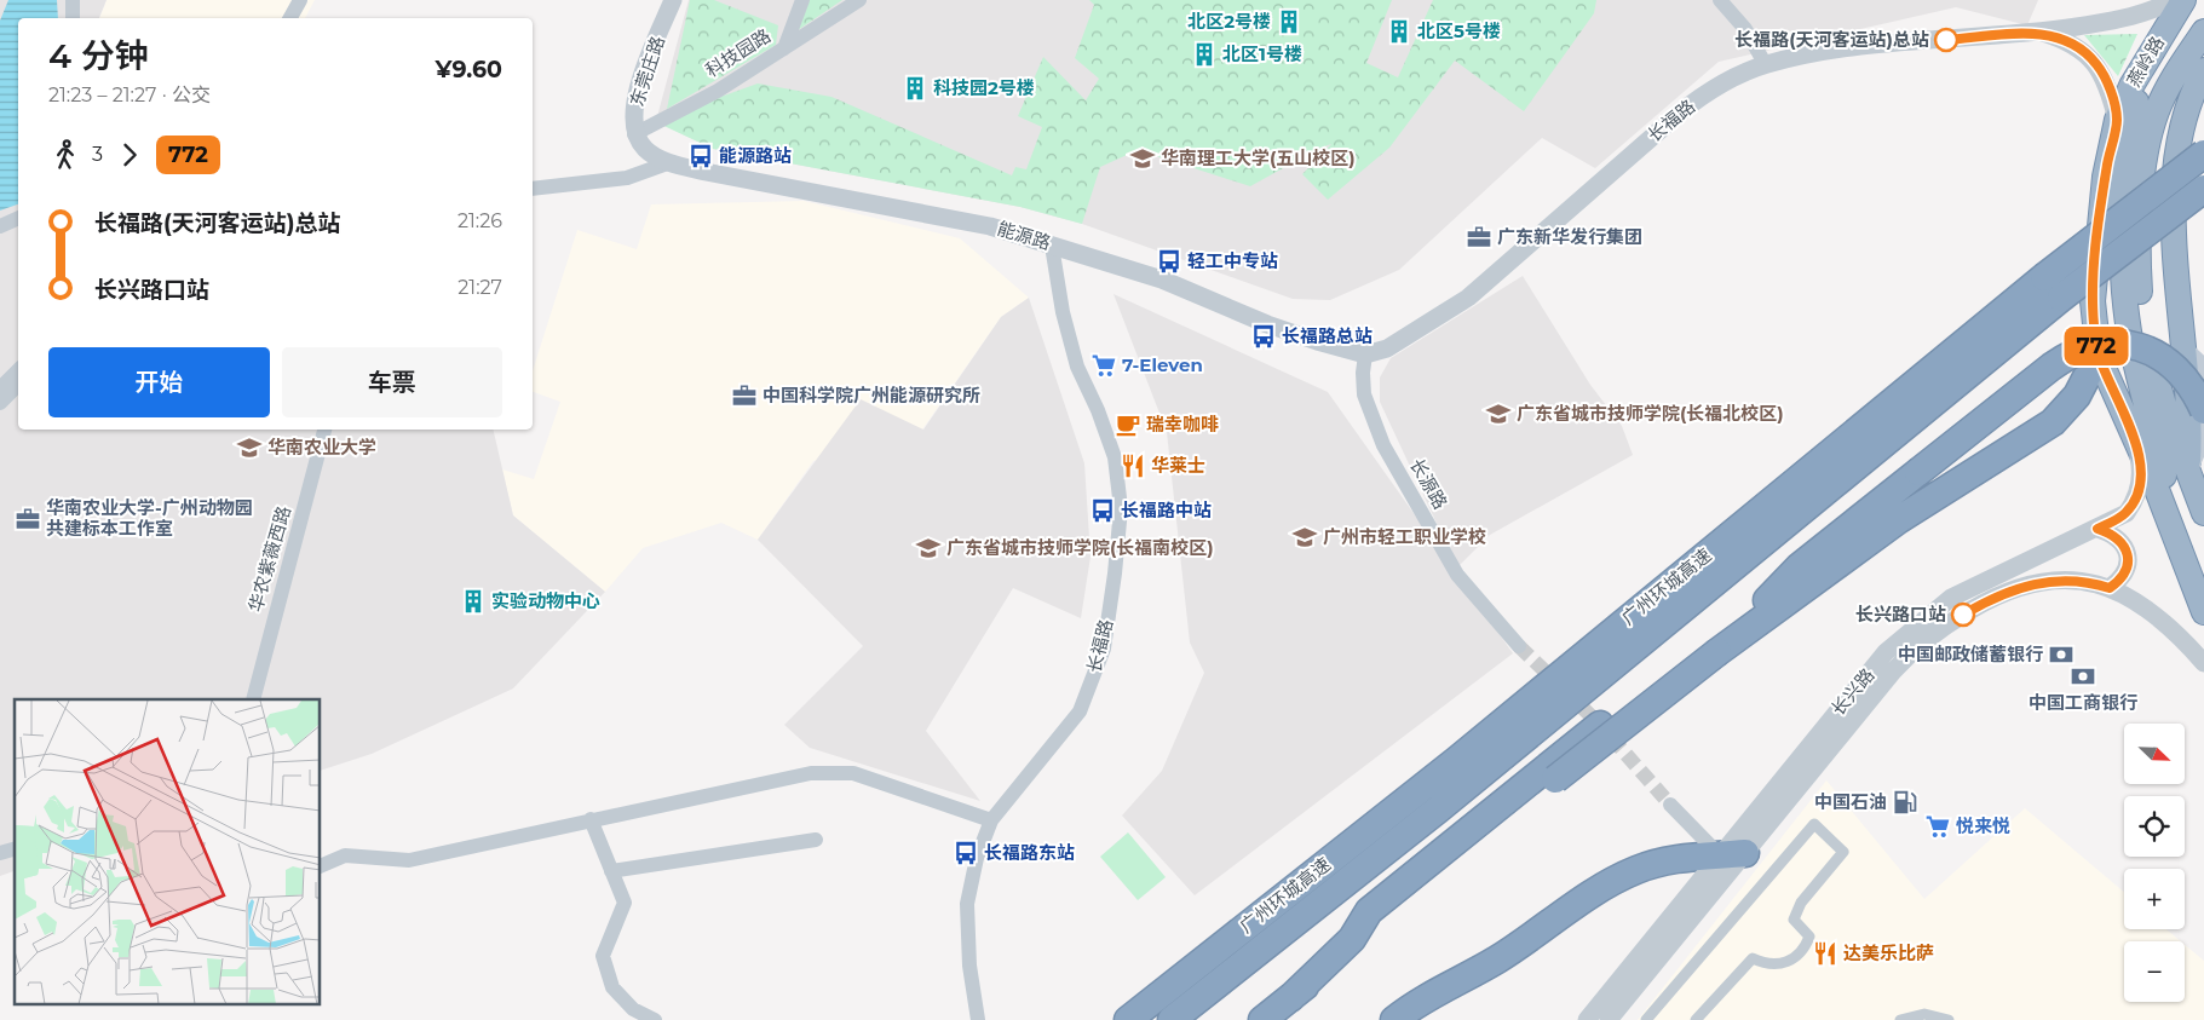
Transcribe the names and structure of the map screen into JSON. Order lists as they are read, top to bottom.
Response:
{
  "streets": {
    "highway": ["燕岭路", "广州环城高速"],
    "street": [
      "科技园路",
      "东莞庄路",
      "长福路",
      "能源路",
      "长源路",
      "华农紫薇西路",
      "长兴路"
    ]
  },
  "crossings": [
    ["科技园路", "东莞庄路"],
    ["燕岭路", "长福路"],
    ["燕岭路", "长兴路"],
    ["东莞庄路", "能源路"],
    ["长福路", "能源路"],
    ["长福路", "长源路"],
    ["能源路", "长源路"]
  ],
  "places": {
    "building": [
      "北区2号楼",
      "北区5号楼",
      "北区1号楼",
      "科技园2号楼",
      "实验动物中心"
    ],
    "other": ["长福路(天河客运站)总站", "长兴路口站"],
    "bus stop": [
      "能源路站",
      "轻工中专站",
      "长福路总站",
      "长福路中站",
      "长福路东站"
    ],
    "school or university": [
      "华南理工大学(五山校区)",
      "广东省城市技师学院(长福北校区)",
      "华南农业大学",
      "广州市轻工职业学校",
      "广东省城市技师学院(长福南校区)"
    ],
    "office": ["广东新华发行集团", "中国科学院广州能源研究所", "华南农业大学-广州动物园 共建标本工作室"],
    "supermarket": ["7-Eleven", "悦来悦"],
    "cafe": ["瑞幸咖啡"],
    "restaurant": ["华莱士", "达美乐比萨"],
    "bank": ["中国邮政储蓄银行", "中国工商银行"],
    "fuel station": ["中国石油"]
  },
  "lines": ["bus line 772"],
  "north": "bottom right",
  "page": {
    "on_map": "772",
    "heading": ["4 分钟", "21:23 – 21:27 · 公交", "¥9.60"],
    "legs": ["3", "772"],
    "list": [
      {
        "name": "长福路(天河客运站)总站",
        "value": "21:26"
      },
      {
        "name": "长兴路口站",
        "value": "21:27"
      }
    ],
    "buttons": ["开始", "车票"],
    "map_buttons": ["+", "−"]
  }
}
